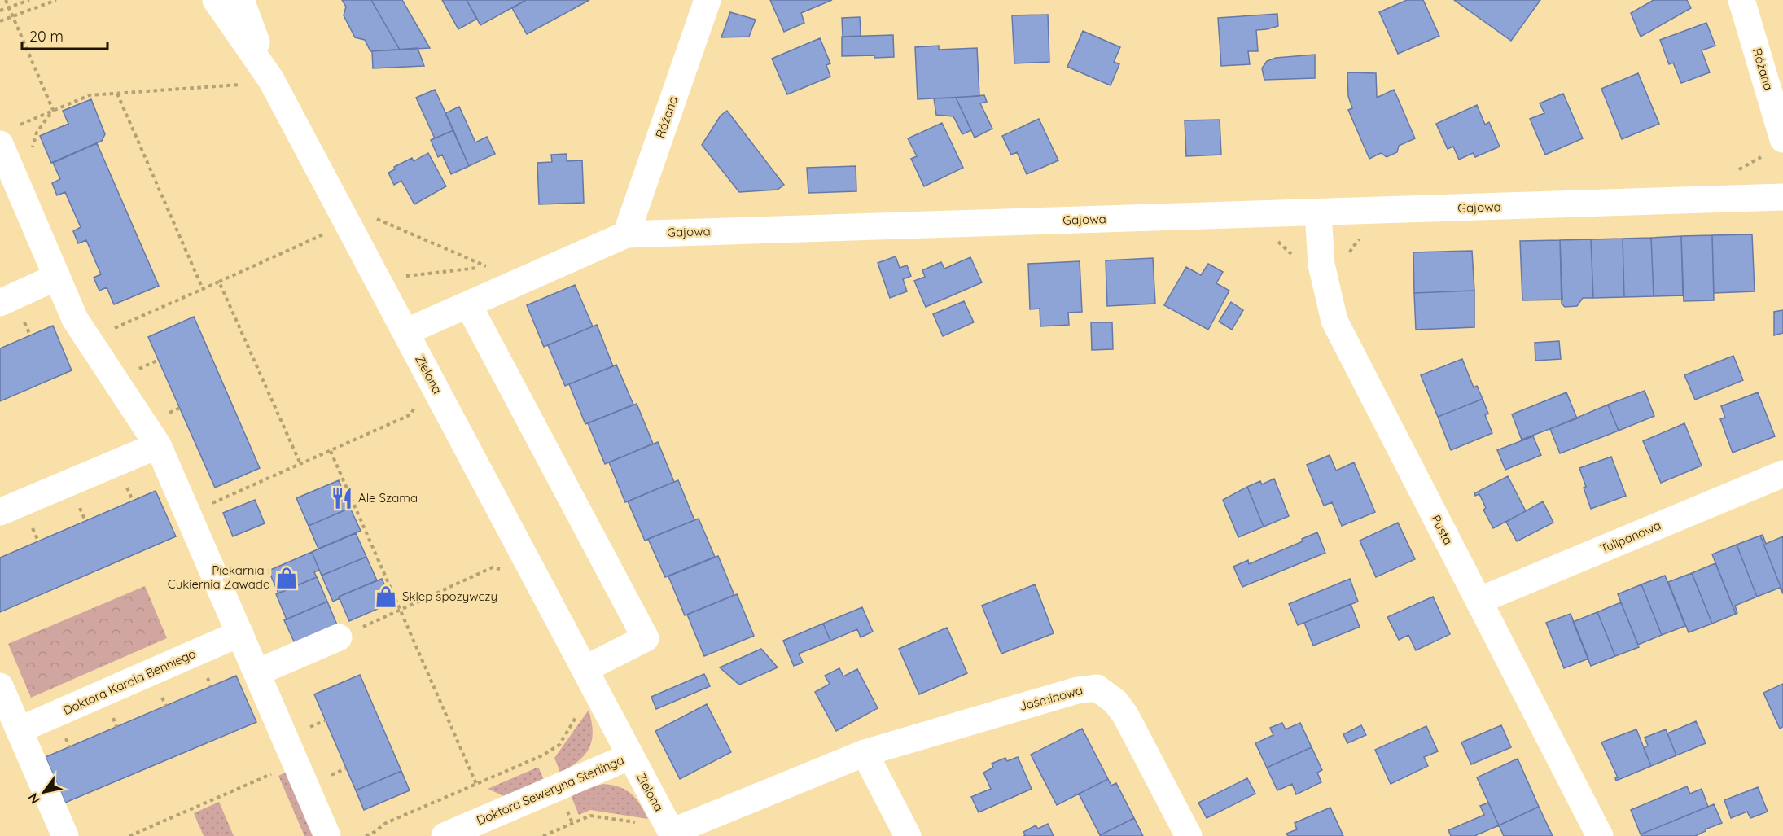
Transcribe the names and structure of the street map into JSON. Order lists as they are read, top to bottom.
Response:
{
  "streets": {
    "street": [
      "Różana",
      "Gajowa",
      "Zielona",
      "Pusta",
      "Tulipanowa",
      "Doktora Karola Benniego",
      "Jaśminowa",
      "Doktora Seweryna Sterlinga"
    ]
  },
  "crossings": [
    ["Różana", "Gajowa"],
    ["Gajowa", "Zielona"],
    ["Gajowa", "Pusta"],
    ["Zielona", "Jaśminowa"],
    ["Zielona", "Doktora Seweryna Sterlinga"],
    ["Pusta", "Tulipanowa"]
  ],
  "places": {
    "restaurant": ["Ale Szama"],
    "shop": ["Piekarnia i Cukiernia Zawada", "Sklep spożywczy"]
  },
  "scale_bar": "20 m",
  "north": "bottom left"
}
